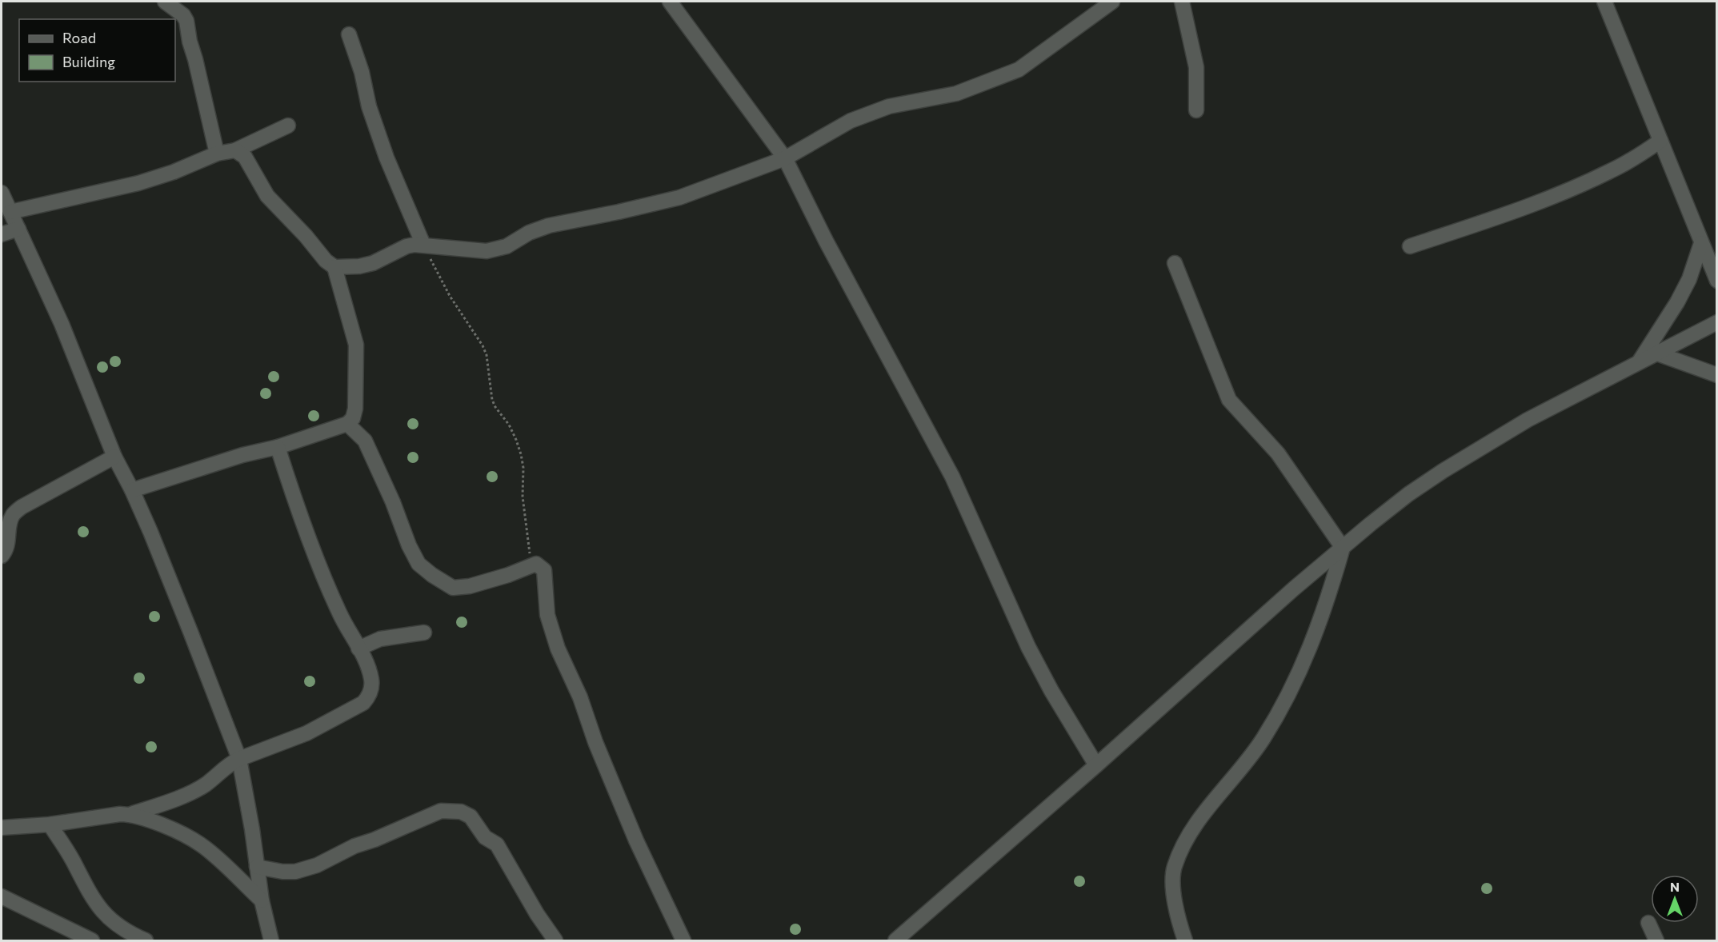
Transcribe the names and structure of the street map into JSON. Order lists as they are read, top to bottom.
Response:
{
  "legend": ["Road", "Building"],
  "north": "top"
}
